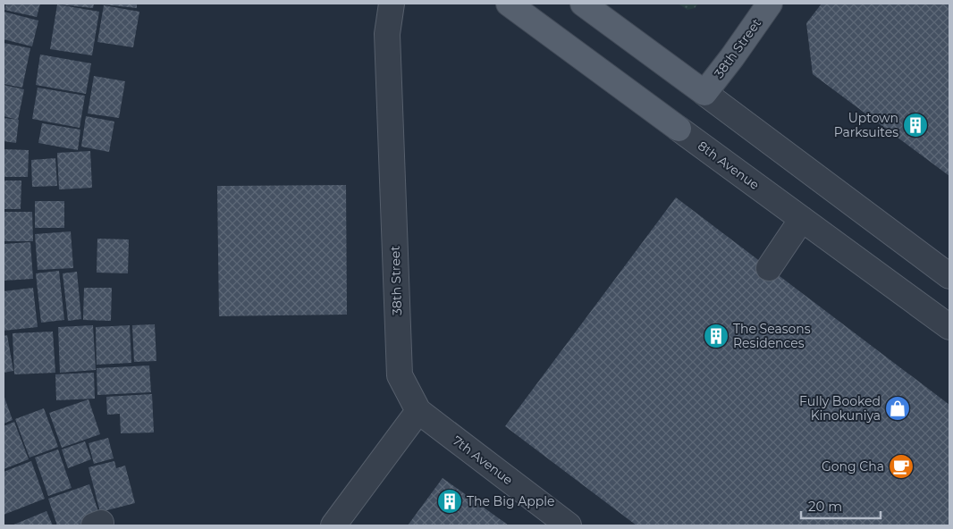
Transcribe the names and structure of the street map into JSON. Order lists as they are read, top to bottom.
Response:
{
  "streets": {
    "main road": ["38th Street", "8th Avenue"],
    "street": ["7th Avenue"]
  },
  "crossings": [
    ["38th Street", "7th Avenue"]
  ],
  "places": {
    "building": ["Uptown Parksuites", "The Seasons Residences", "The Big Apple"],
    "shop": ["Fully Booked Kinokuniya"],
    "cafe": ["Gong Cha"]
  },
  "scale_bar": "20 m"
}
